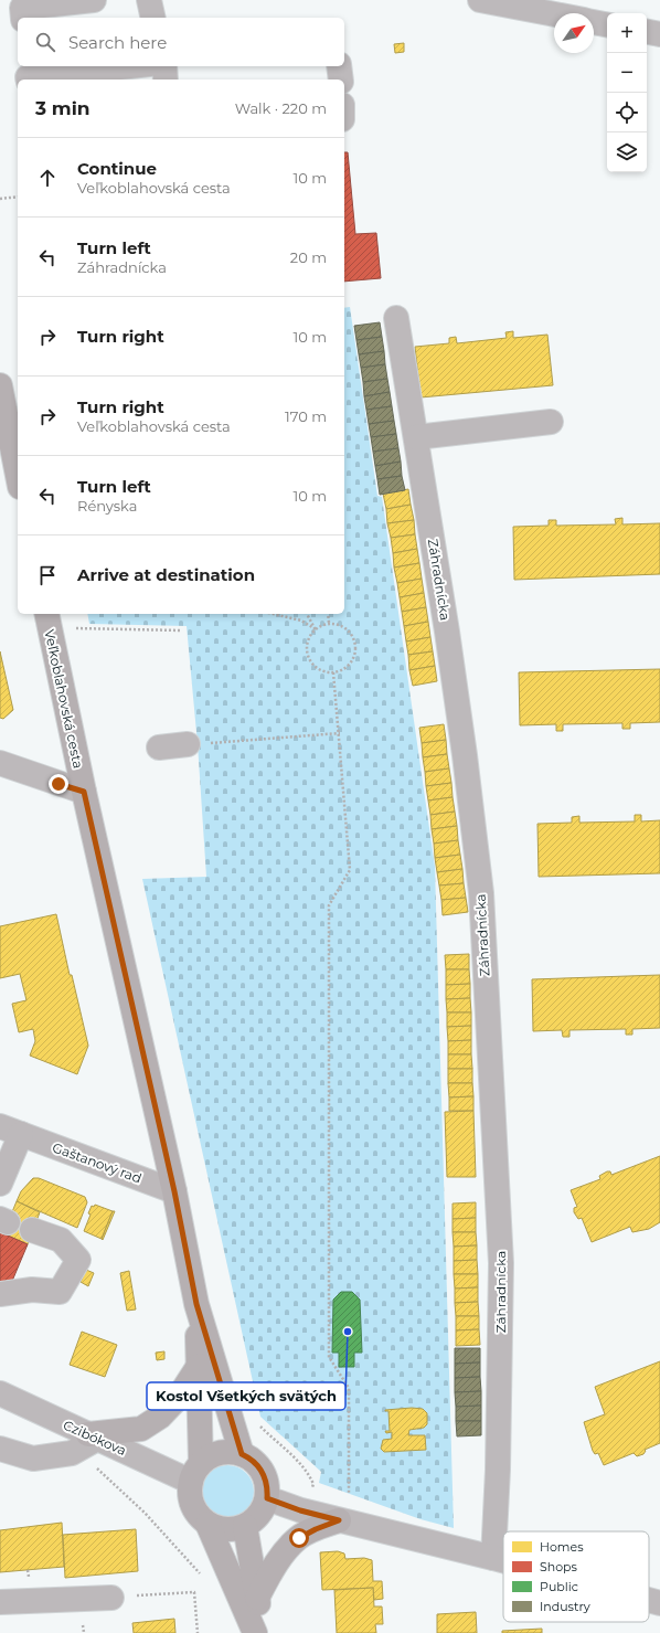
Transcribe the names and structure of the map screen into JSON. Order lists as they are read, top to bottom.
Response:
{
  "streets": {
    "main road": ["Veľkoblahovská cesta"],
    "street": ["Záhradnícka", "Gaštanový rad", "Czibókova"]
  },
  "crossings": [
    ["Veľkoblahovská cesta", "Gaštanový rad"],
    ["Veľkoblahovská cesta", "Czibókova"]
  ],
  "places": ["Kostol Všetkých svätých"],
  "legend": [
    "Homes",
    "Shops",
    "Public",
    "Industry"
  ],
  "north": "top right",
  "page": {
    "map_buttons": ["+", "−"],
    "search": "Search here",
    "heading": ["3 min", "Walk · 220 m"],
    "list": [
      ["Continue", "Veľkoblahovská cesta", "10 m"],
      ["Turn left", "Záhradnícka", "20 m"],
      ["Turn right", "10 m"],
      ["Turn right", "Veľkoblahovská cesta", "170 m"],
      ["Turn left", "Rényska", "10 m"],
      "Arrive at destination"
    ]
  }
}
